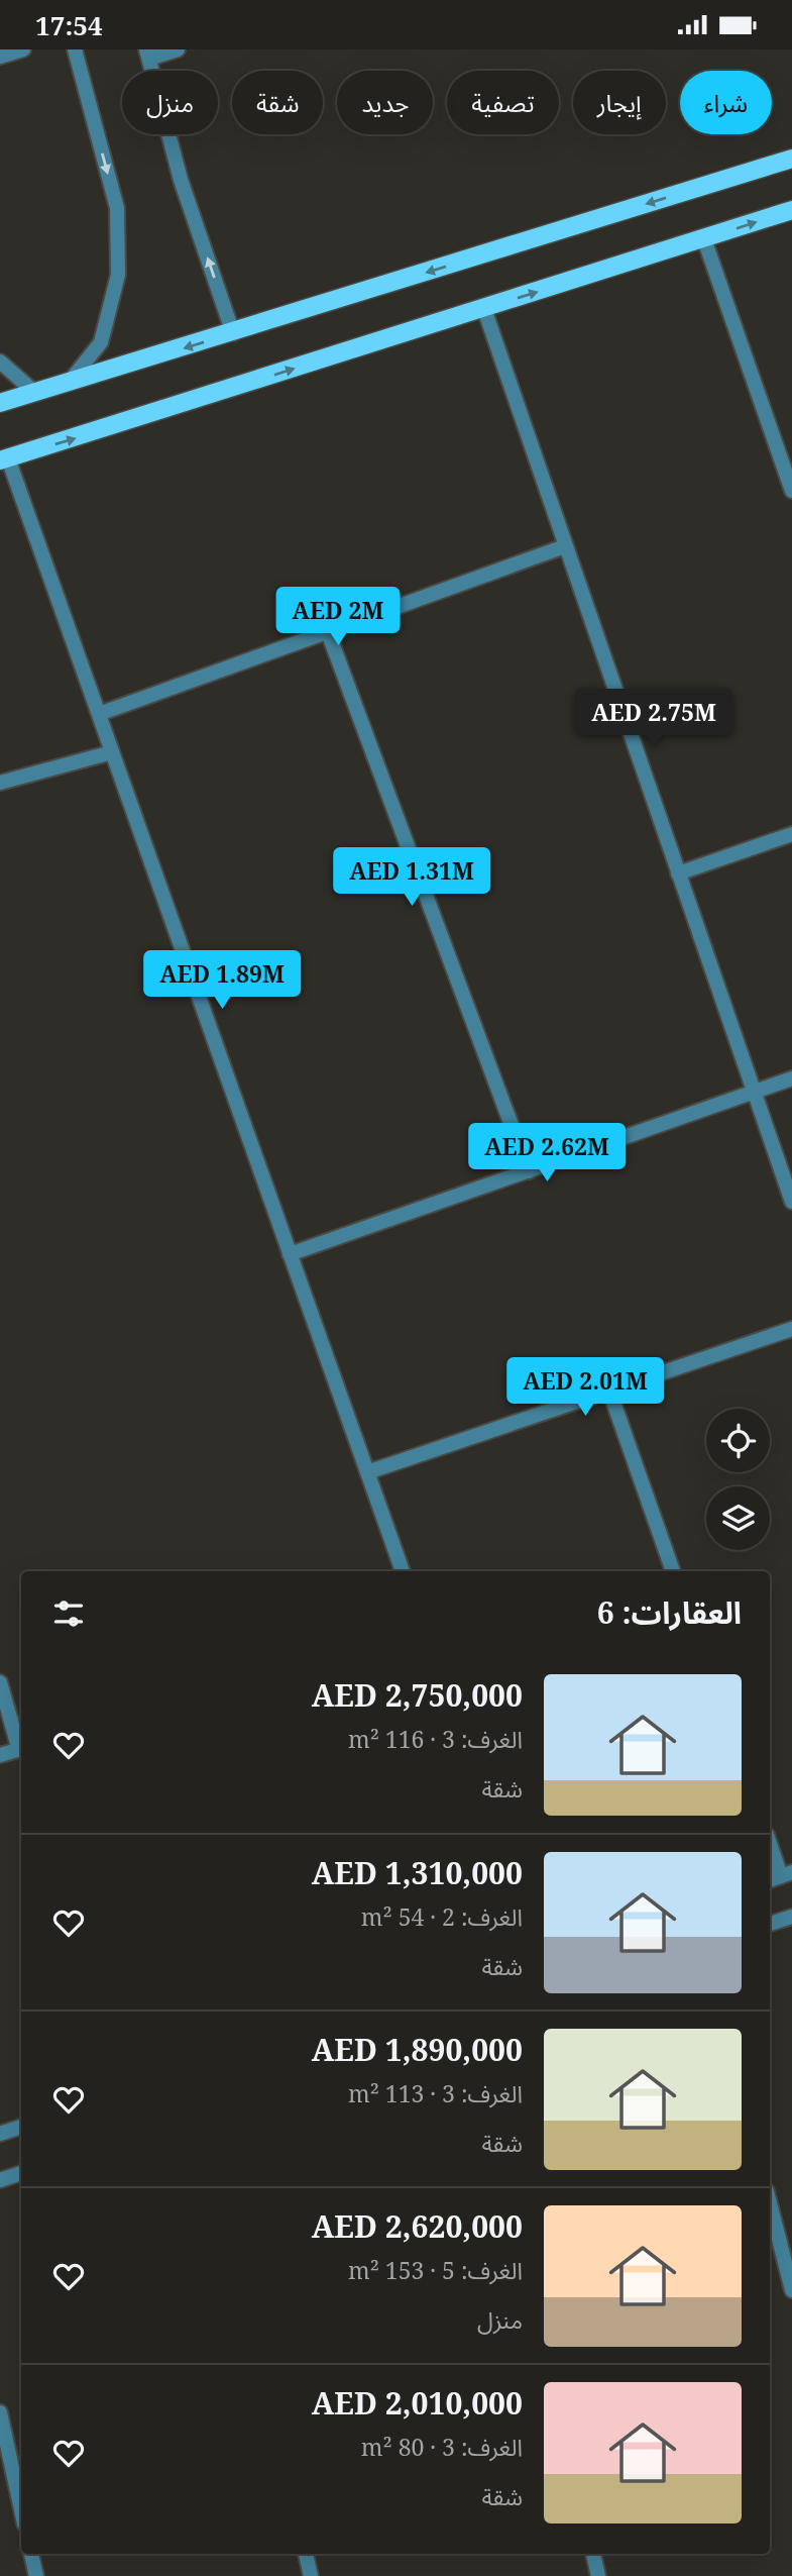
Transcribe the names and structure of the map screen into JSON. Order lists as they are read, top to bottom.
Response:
{
  "page": {
    "status": "17:54",
    "chip": [
      "شراء",
      "إيجار",
      "تصفية",
      "جديد",
      "شقة",
      "منزل"
    ],
    "price": [
      "AED 2M",
      "AED 2.75M",
      "AED 1.31M",
      "AED 1.89M",
      "AED 2.62M",
      "AED 2.01M"
    ],
    "heading": "العقارات: 6",
    "list": [
      {
        "name": "AED 2,750,000",
        "note": "الغرف: 3 · 116 m² · شقة"
      },
      {
        "name": "AED 1,310,000",
        "note": "الغرف: 2 · 54 m² · شقة"
      },
      {
        "name": "AED 1,890,000",
        "note": "الغرف: 3 · 113 m² · شقة"
      },
      {
        "name": "AED 2,620,000",
        "note": "الغرف: 5 · 153 m² · منزل"
      },
      {
        "name": "AED 2,010,000",
        "note": "الغرف: 3 · 80 m² · شقة"
      }
    ]
  }
}
